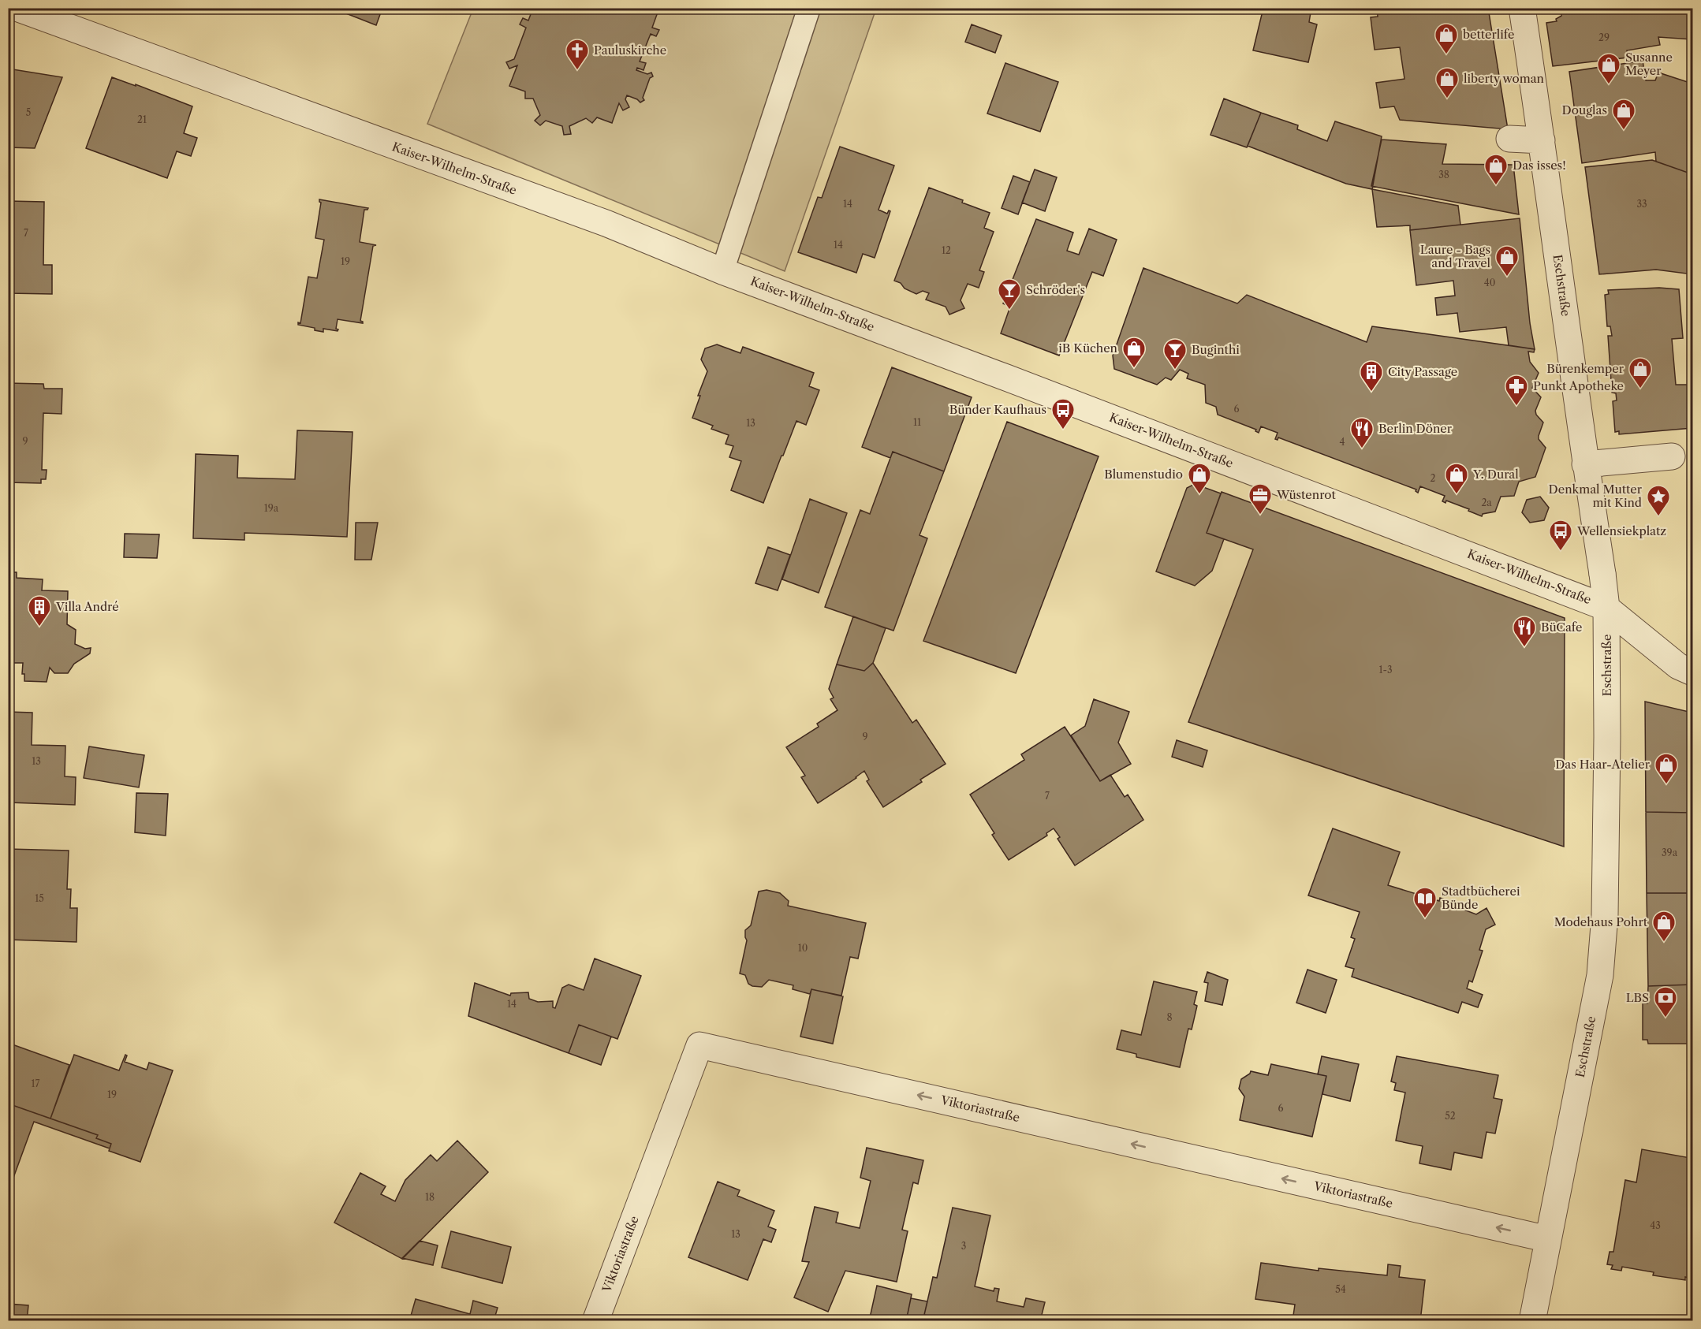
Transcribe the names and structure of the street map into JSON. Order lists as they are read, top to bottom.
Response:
{
  "streets": {
    "street": ["Kaiser-Wilhelm-Straße", "Eschstraße", "Viktoriastraße"]
  },
  "crossings": [
    ["Kaiser-Wilhelm-Straße", "Eschstraße"],
    ["Eschstraße", "Viktoriastraße"]
  ],
  "one_way": ["Viktoriastraße"],
  "places": {
    "shop": [
      "betterlife",
      "Susanne Meyer",
      "liberty woman",
      "Douglas",
      "Das isses!",
      "Laure - Bags and Travel",
      "iB Küchen",
      "Bürenkemper",
      "Blumenstudio",
      "Y. Dural",
      "Das Haar-Atelier",
      "Modehaus Pohrt"
    ],
    "church": ["Pauluskirche"],
    "bar": ["Schröder's", "Buginthi"],
    "building": ["City Passage", "Villa André"],
    "pharmacy": ["Punkt Apotheke"],
    "bus stop": ["Bünder Kaufhaus", "Wellensiekplatz"],
    "restaurant": ["Berlin Döner", "BüCafe"],
    "office": ["Wüstenrot"],
    "place": ["Denkmal Mutter mit Kind"],
    "library": ["Stadtbücherei Bünde"],
    "bank": ["LBS"]
  },
  "house_numbers": [
    "29",
    "5",
    "21",
    "38",
    "14",
    "33",
    "7",
    "14",
    "12",
    "19",
    "40",
    "6",
    "11",
    "13",
    "9",
    "4",
    "2",
    "2a",
    "19a",
    "1-3",
    "9",
    "13",
    "7",
    "39a",
    "15",
    "10",
    "14",
    "8",
    "17",
    "19",
    "6",
    "52",
    "18",
    "43",
    "13",
    "3",
    "54"
  ]
}
